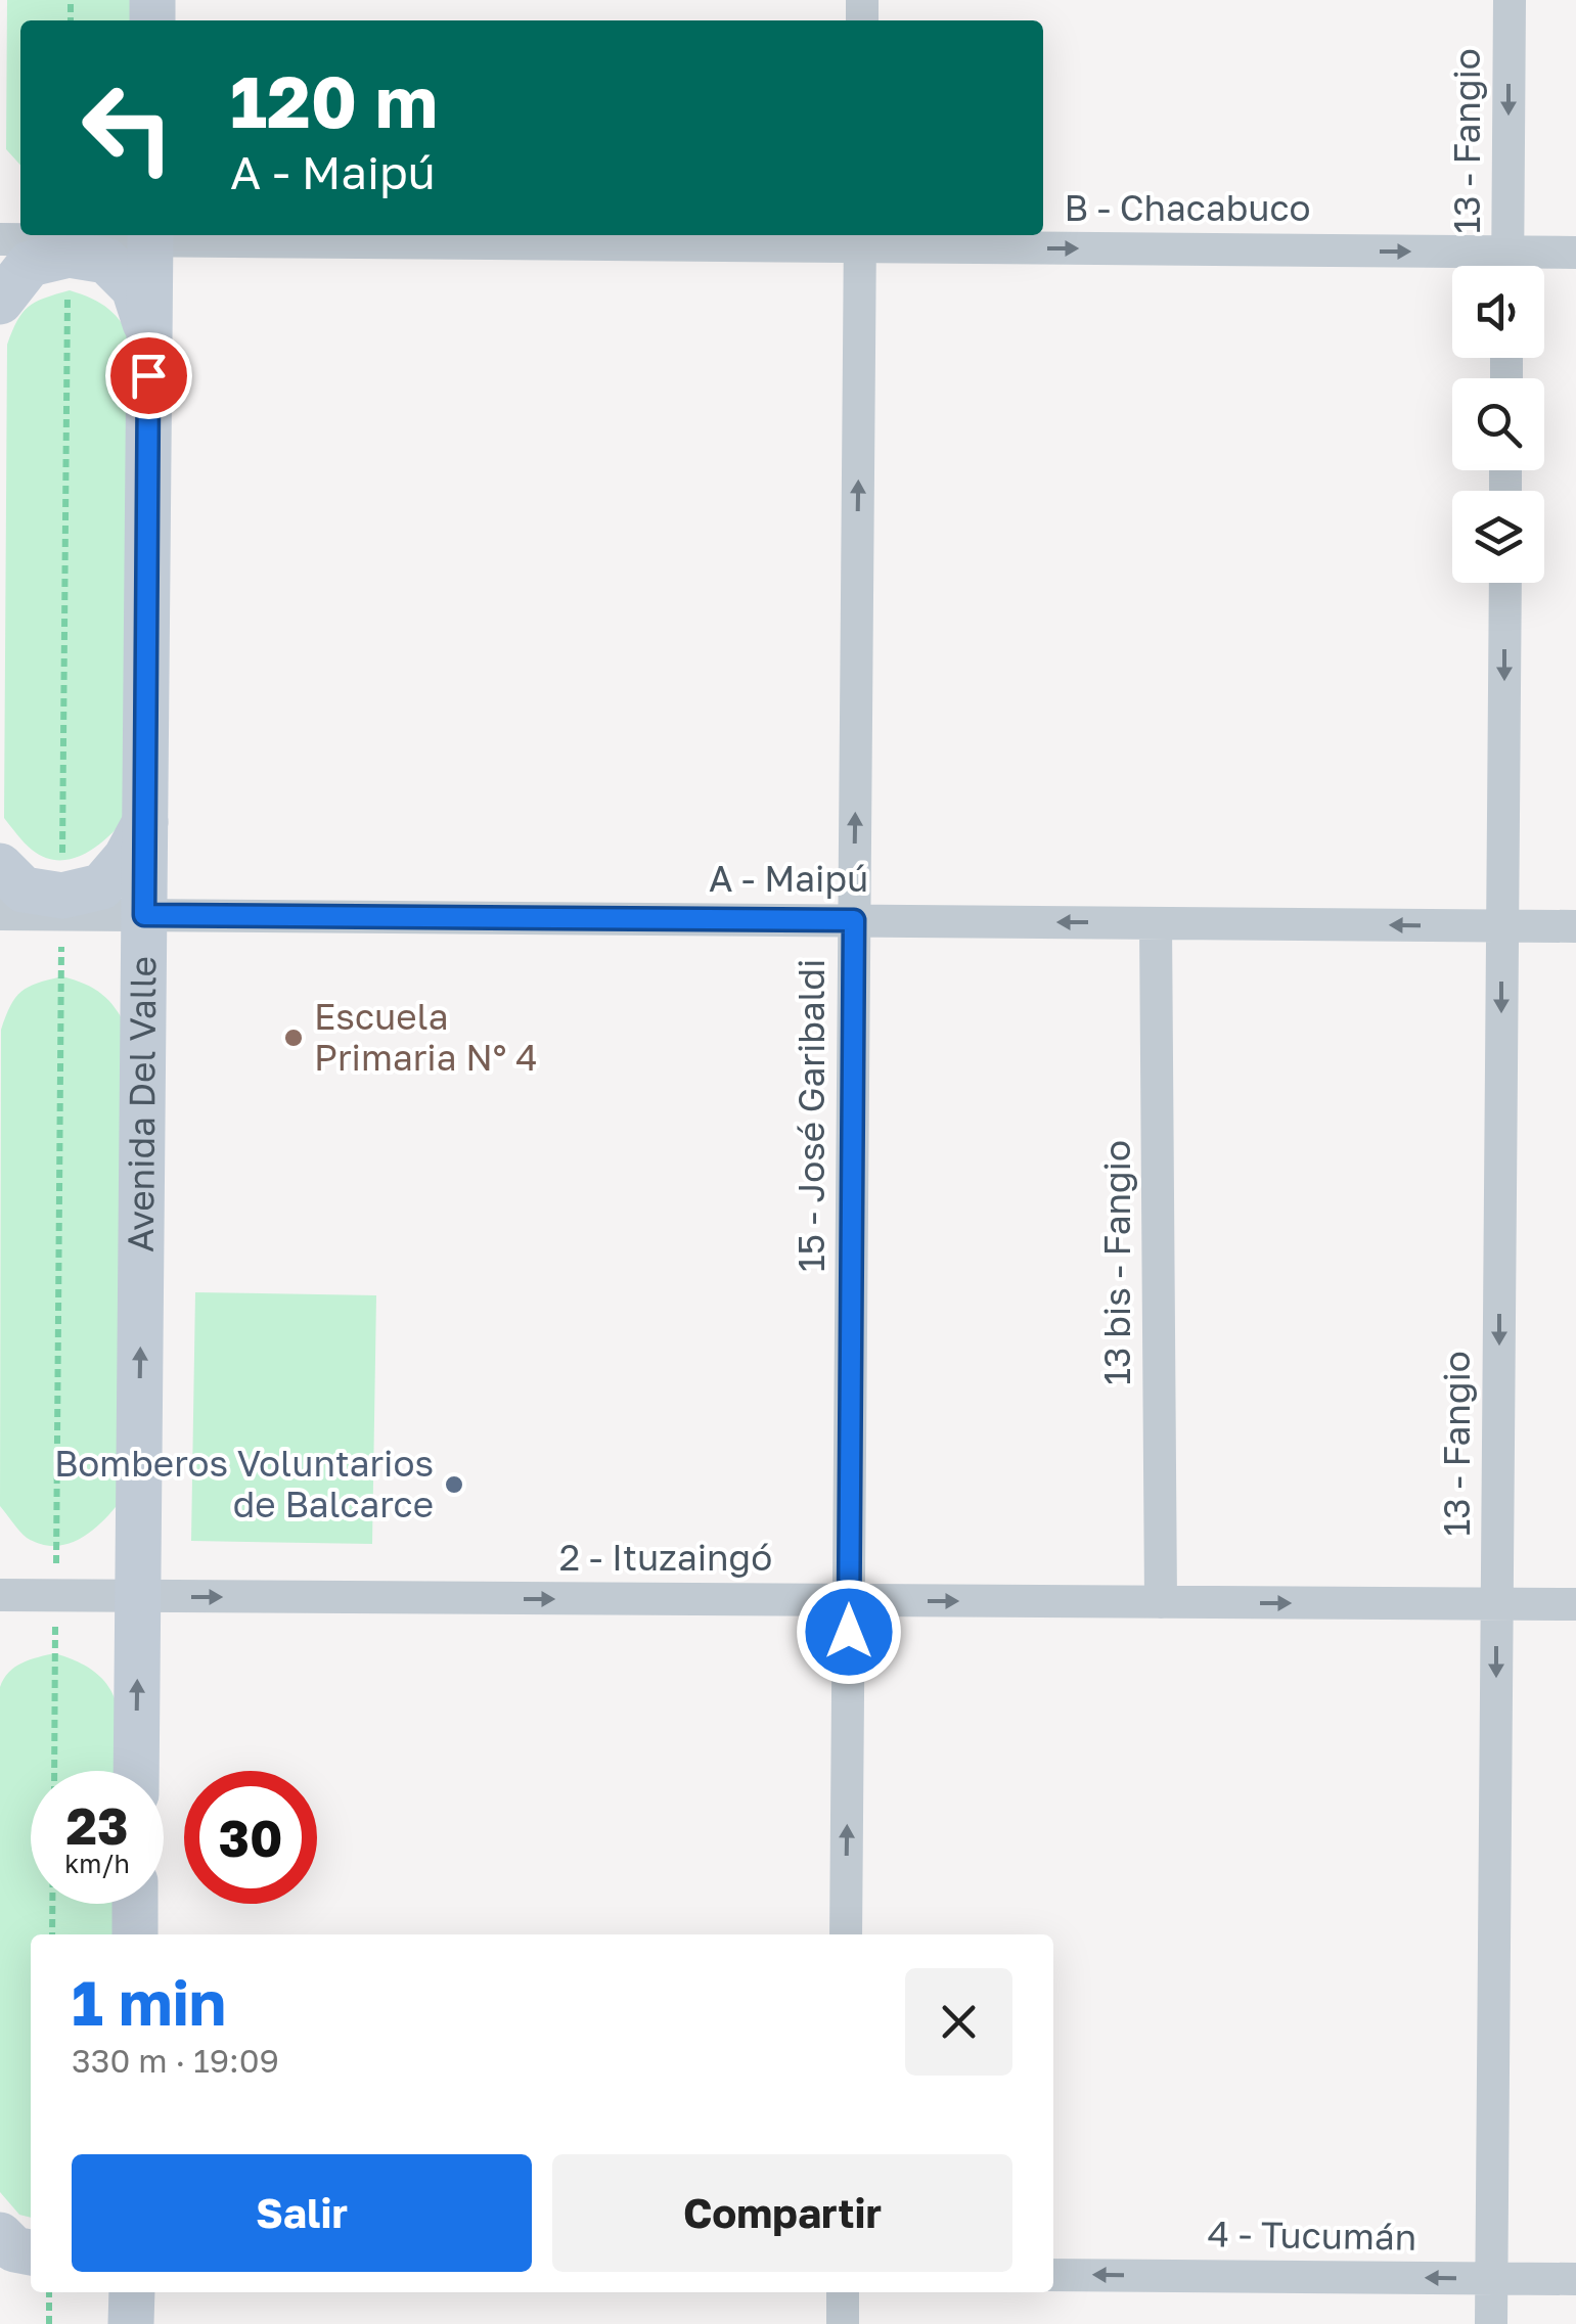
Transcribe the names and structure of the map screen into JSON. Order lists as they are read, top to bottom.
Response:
{
  "streets": {
    "street": [
      "13 - Fangio",
      "B - Chacabuco",
      "A - Maipú",
      "Avenida Del Valle",
      "15 - José Garibaldi",
      "13 bis - Fangio",
      "2 - Ituzaingó",
      "4 - Tucumán"
    ]
  },
  "crossings": [
    ["13 - Fangio", "A - Maipú"],
    ["13 - Fangio", "2 - Ituzaingó"],
    ["13 - Fangio", "4 - Tucumán"],
    ["B - Chacabuco", "Avenida Del Valle"],
    ["B - Chacabuco", "15 - José Garibaldi"],
    ["A - Maipú", "Avenida Del Valle"],
    ["A - Maipú", "15 - José Garibaldi"],
    ["A - Maipú", "13 bis - Fangio"],
    ["Avenida Del Valle", "2 - Ituzaingó"],
    ["15 - José Garibaldi", "2 - Ituzaingó"],
    ["13 bis - Fangio", "2 - Ituzaingó"]
  ],
  "one_way": [
    "13 - Fangio",
    "B - Chacabuco",
    "A - Maipú",
    "Avenida Del Valle",
    "15 - José Garibaldi",
    "2 - Ituzaingó",
    "4 - Tucumán"
  ],
  "places": ["Escuela Primaria N° 4", "Bomberos Voluntarios de Balcarce"],
  "page": {
    "turn": ["120 m", "A - Maipú"],
    "speed": "23 km/h",
    "limit": "30",
    "heading": ["1 min", "330 m · 19:09"],
    "buttons": ["Salir", "Compartir"]
  }
}
